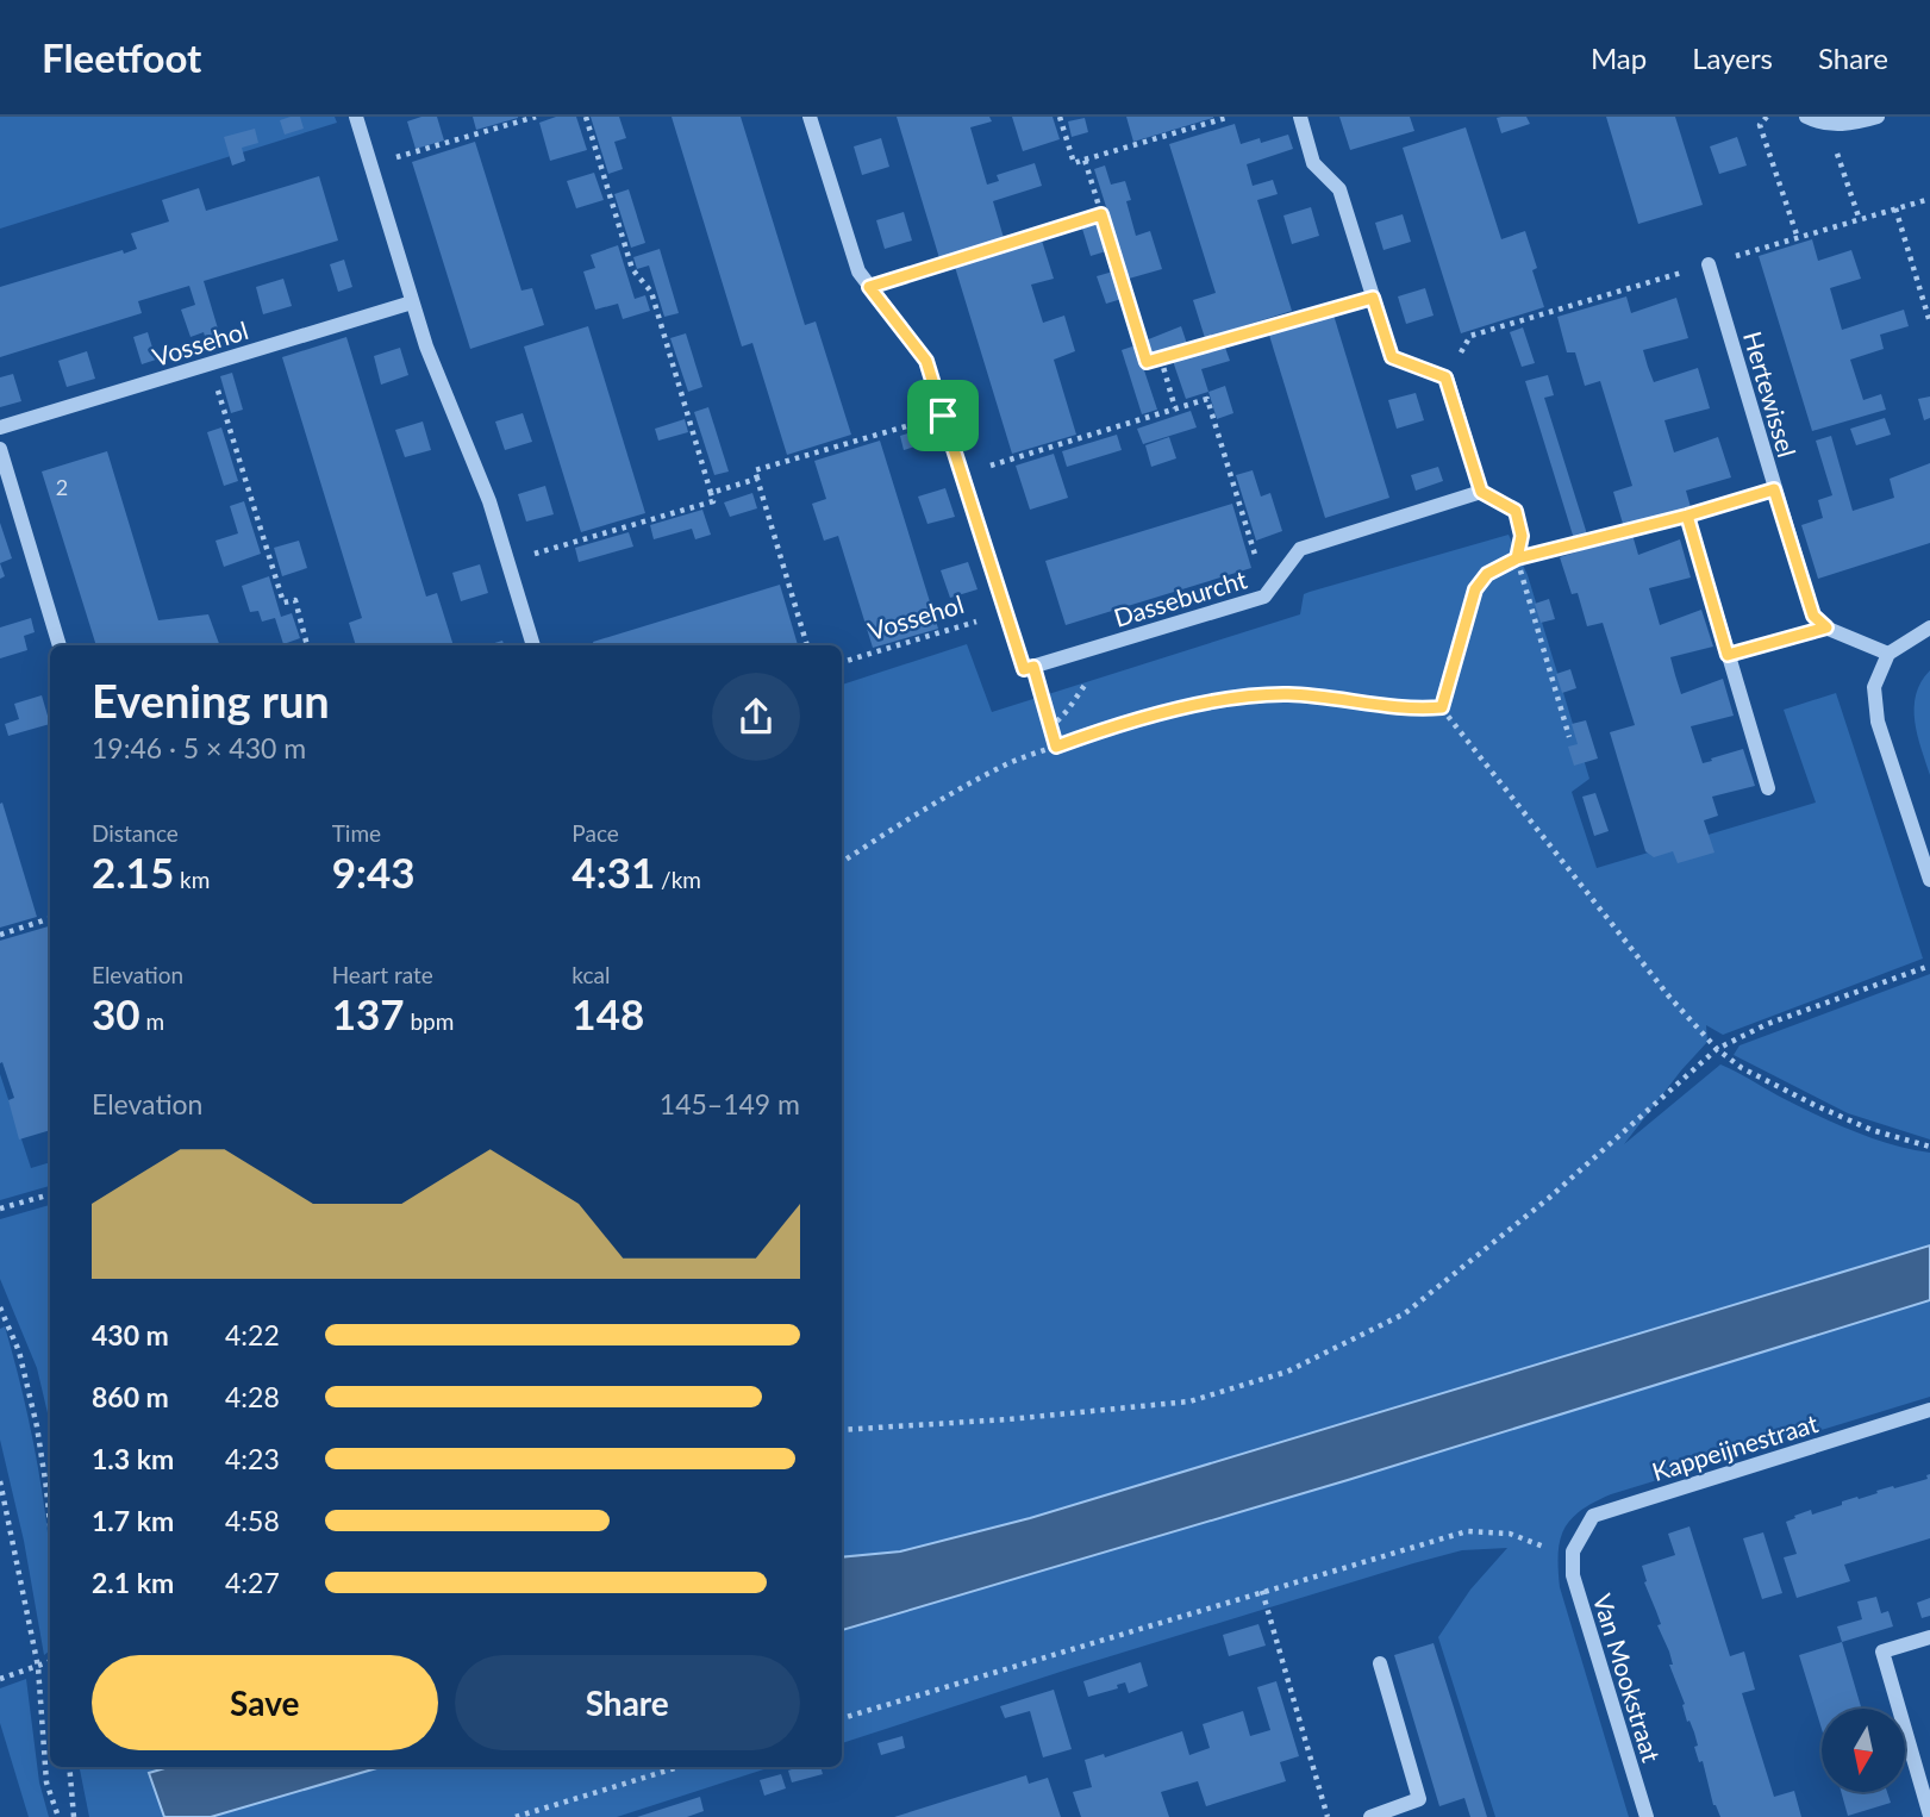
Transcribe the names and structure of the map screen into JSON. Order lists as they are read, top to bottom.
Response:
{
  "streets": {
    "street": [
      "Vossehol",
      "Hertewissel",
      "Dasseburcht",
      "Kappeijnestraat",
      "Van Mookstraat"
    ]
  },
  "crossings": [
    ["Kappeijnestraat", "Van Mookstraat"]
  ],
  "house_numbers": ["2"],
  "north": "bottom",
  "page": {
    "header": "Fleetfoot",
    "nav": ["Map", "Layers", "Share"],
    "heading": ["Evening run", "19:46 · 5 × 430 m"],
    "stats": [
      ["Distance", "2.15 km"],
      ["Time", "9:43"],
      ["Pace", "4:31 /km"],
      ["Elevation", "30 m"],
      ["Heart rate", "137 bpm"],
      ["kcal", "148"]
    ],
    "chart": ["Elevation", "145–149 m"],
    "list": [
      {
        "name": "430 m",
        "note": "4:22"
      },
      {
        "name": "860 m",
        "note": "4:28"
      },
      {
        "name": "1.3 km",
        "note": "4:23"
      },
      {
        "name": "1.7 km",
        "note": "4:58"
      },
      {
        "name": "2.1 km",
        "note": "4:27"
      }
    ],
    "buttons": ["Save", "Share"]
  }
}
